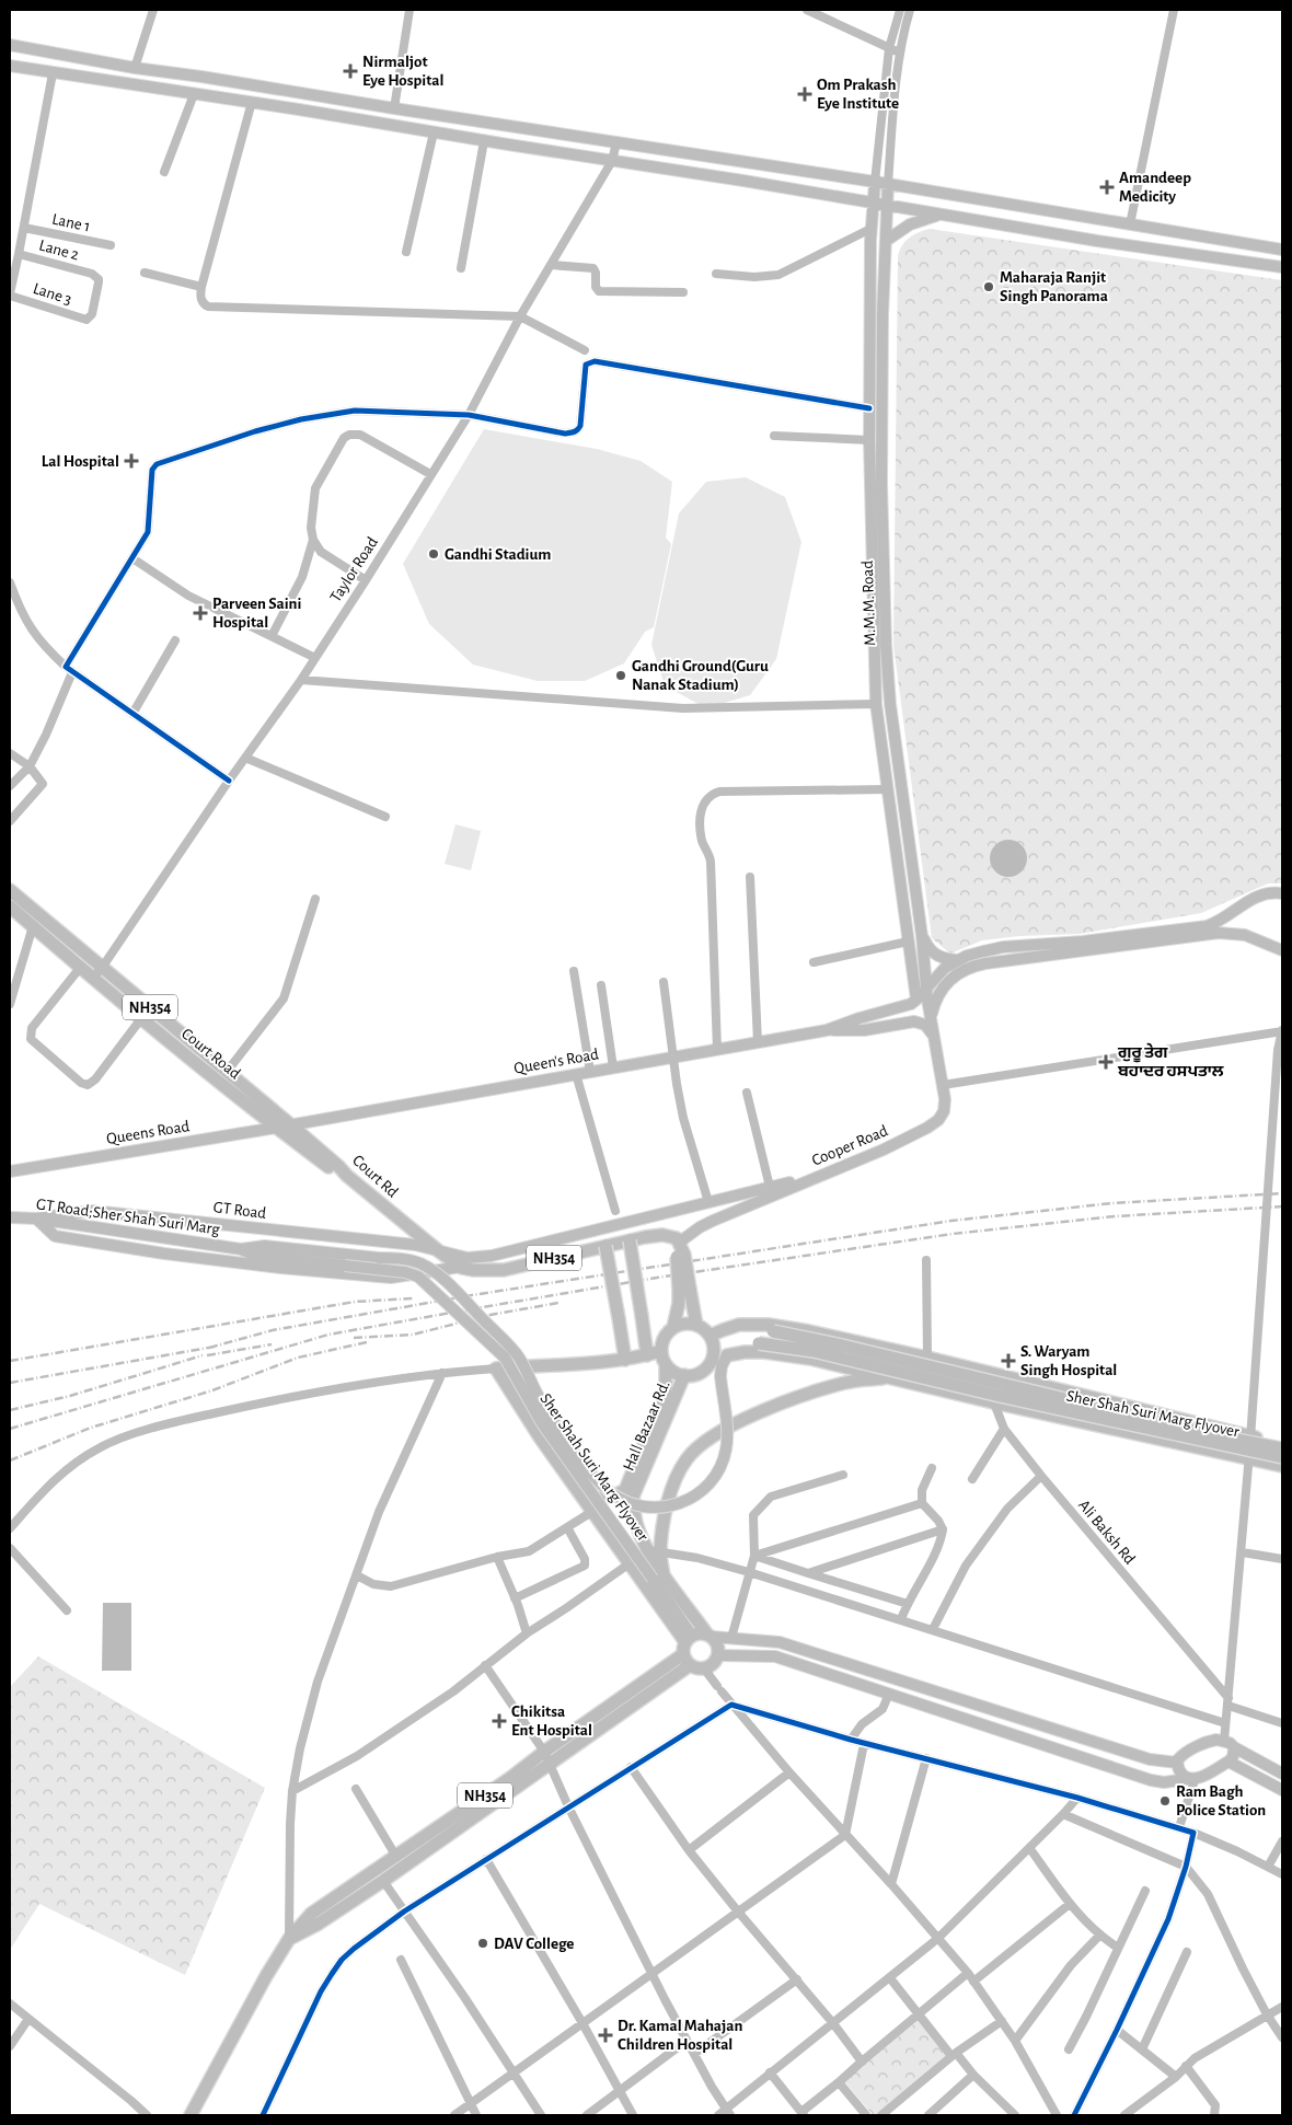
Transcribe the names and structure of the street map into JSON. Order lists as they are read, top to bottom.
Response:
{
  "streets": {
    "highway": [
      "NH354",
      "Court Road",
      "Court Rd",
      "Sher Shah Suri Marg Flyover",
      "Hall Bazaar Rd."
    ],
    "main road": [
      "M.M.M. Road",
      "Queen's Road",
      "Queens Road",
      "Cooper Road",
      "GT Road",
      "GT Road;Sher Shah Suri Marg"
    ],
    "street": [
      "Lane 1",
      "Lane 2",
      "Lane 3",
      "Taylor Road",
      "Ali Baksh Rd"
    ]
  },
  "crossings": [
    ["Lane 2", "Lane 3"],
    ["Taylor Road", "Court Road"],
    ["M.M.M. Road", "Queen's Road"],
    ["M.M.M. Road", "Cooper Road"],
    ["NH354", "Cooper Road"],
    ["NH354", "Court Rd"],
    ["NH354", "GT Road"],
    ["NH354", "Sher Shah Suri Marg Flyover"],
    ["NH354", "Hall Bazaar Rd."],
    ["Court Road", "Queen's Road"],
    ["Court Road", "Queens Road"],
    ["Court Road", "Court Rd"],
    ["Queen's Road", "Queens Road"],
    ["Queen's Road", "Cooper Road"],
    ["Queen's Road", "Court Rd"],
    ["Queens Road", "Court Rd"],
    ["Cooper Road", "GT Road"],
    ["Court Rd", "GT Road"],
    ["GT Road", "GT Road;Sher Shah Suri Marg"],
    ["GT Road;Sher Shah Suri Marg", "Sher Shah Suri Marg Flyover"],
    ["Sher Shah Suri Marg Flyover", "Hall Bazaar Rd."]
  ],
  "places": {
    "health": [
      "Nirmaljot Eye Hospital",
      "Om Prakash Eye Institute",
      "Amandeep Medicity",
      "Lal Hospital",
      "Parveen Saini Hospital",
      "ਗੁਰੂ ਤੇਗ ਬਹਾਦਰ ਹਸਪਤਾਲ",
      "S. Waryam Singh Hospital",
      "Chikitsa Ent Hospital",
      "Dr. Kamal Mahajan Children Hospital"
    ],
    "other": [
      "Maharaja Ranjit Singh Panorama",
      "Gandhi Stadium",
      "Gandhi Ground(Guru Nanak Stadium)",
      "Ram Bagh Police Station",
      "DAV College"
    ]
  }
}
